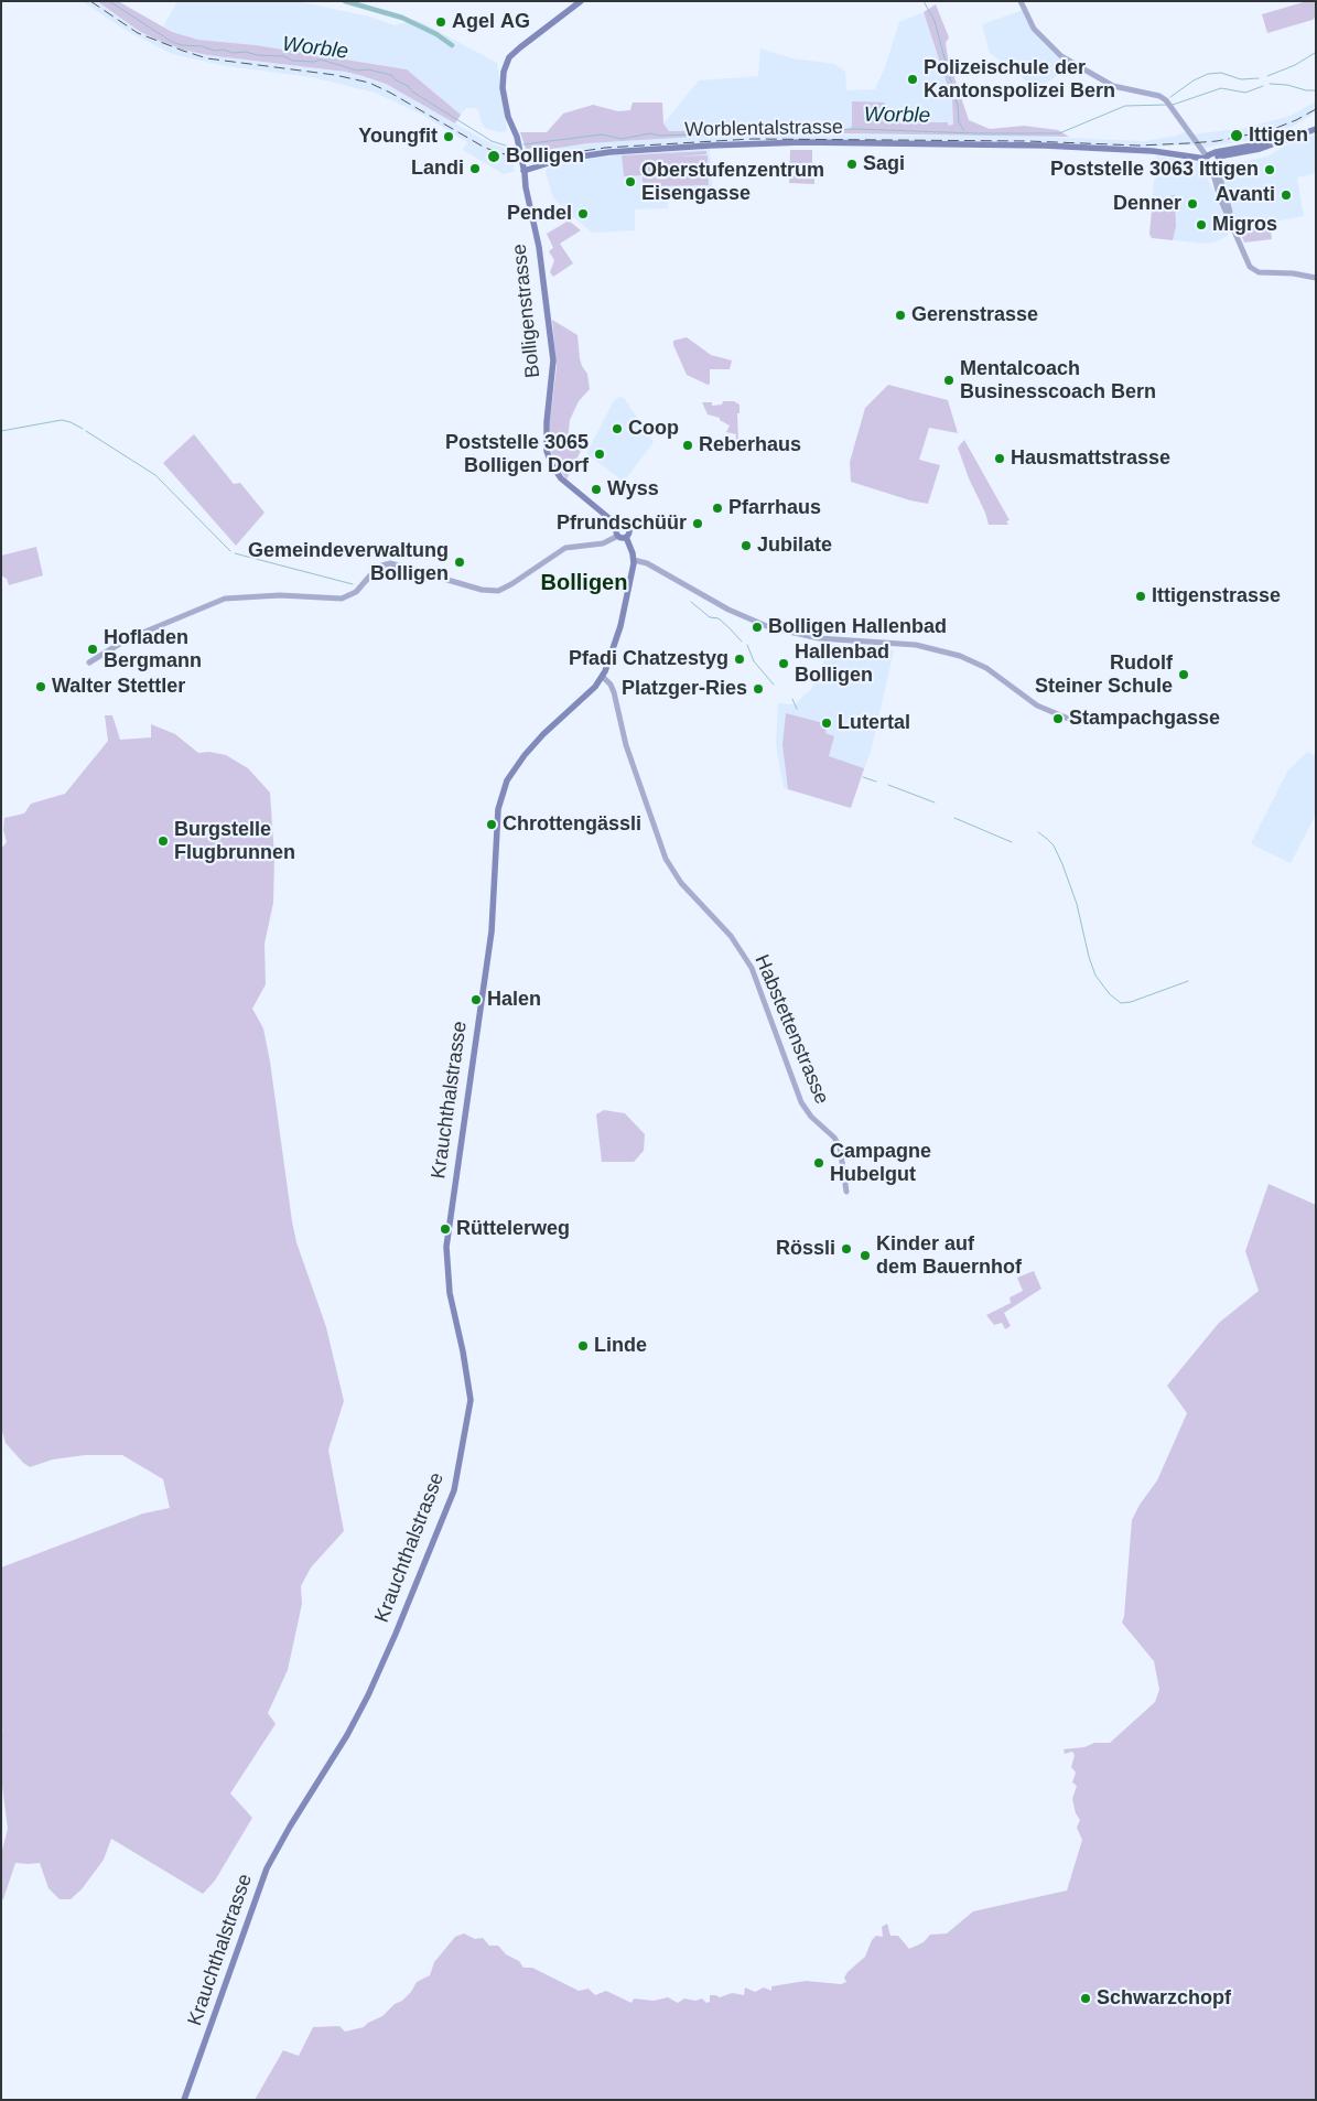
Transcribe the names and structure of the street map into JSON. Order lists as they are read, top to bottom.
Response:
{
  "streets": {
    "main road": ["Worblentalstrasse", "Bolligenstrasse", "Krauchthalstrasse"],
    "street": ["Habstettenstrasse"]
  },
  "crossings": [
    ["Worblentalstrasse", "Bolligenstrasse"],
    ["Habstettenstrasse", "Krauchthalstrasse"]
  ],
  "districts": ["Bolligen"],
  "water": ["Worble"],
  "places": [
    "Agel AG",
    "Polizeischule der Kantonspolizei Bern",
    "Ittigen",
    "Youngfit",
    "Bolligen",
    "Sagi",
    "Landi",
    "Poststelle 3063 Ittigen",
    "Oberstufenzentrum Eisengasse",
    "Avanti",
    "Denner",
    "Pendel",
    "Migros",
    "Gerenstrasse",
    "Mentalcoach Businesscoach Bern",
    "Coop",
    "Reberhaus",
    "Poststelle 3065 Bolligen Dorf",
    "Hausmattstrasse",
    "Wyss",
    "Pfarrhaus",
    "Pfrundschüür",
    "Jubilate",
    "Gemeindeverwaltung Bolligen",
    "Ittigenstrasse",
    "Bolligen Hallenbad",
    "Hofladen Bergmann",
    "Pfadi Chatzestyg",
    "Hallenbad Bolligen",
    "Rudolf Steiner Schule",
    "Walter Stettler",
    "Platzger-Ries",
    "Stampachgasse",
    "Lutertal",
    "Chrottengässli",
    "Burgstelle Flugbrunnen",
    "Halen",
    "Campagne Hubelgut",
    "Rüttelerweg",
    "Rössli",
    "Kinder auf dem Bauernhof",
    "Linde",
    "Schwarzchopf"
  ]
}
